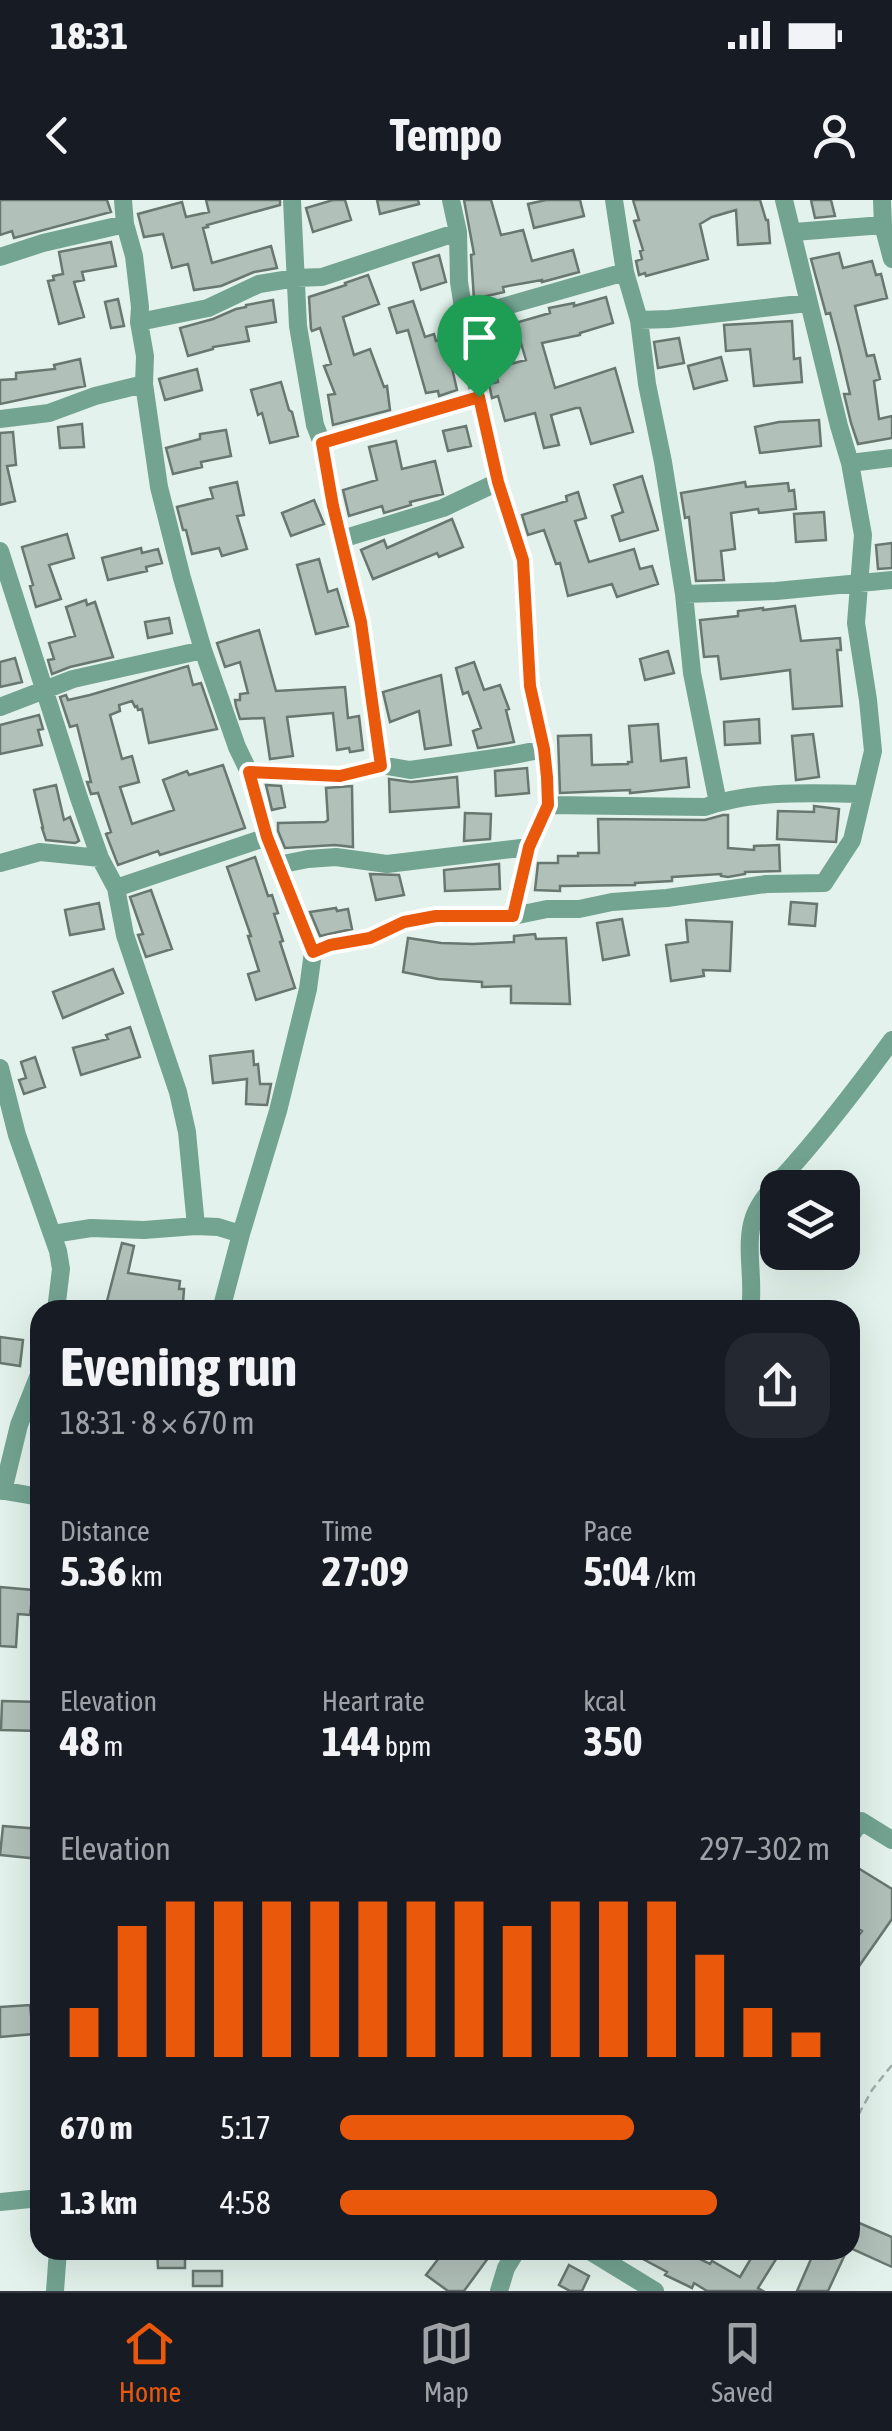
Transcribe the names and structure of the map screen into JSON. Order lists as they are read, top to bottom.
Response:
{
  "page": {
    "status": "18:31",
    "header": "Tempo",
    "heading": ["Evening run", "18:31 · 8 × 670 m"],
    "stats": [
      ["Distance", "5.36 km"],
      ["Time", "27:09"],
      ["Pace", "5:04 /km"],
      ["Elevation", "48 m"],
      ["Heart rate", "144 bpm"],
      ["kcal", "350"]
    ],
    "chart": ["Elevation", "297–302 m"],
    "list": [
      {
        "name": "670 m",
        "note": "5:17"
      },
      {
        "name": "1.3 km",
        "note": "4:58"
      }
    ],
    "tabs": ["Home", "Map", "Saved"]
  }
}
